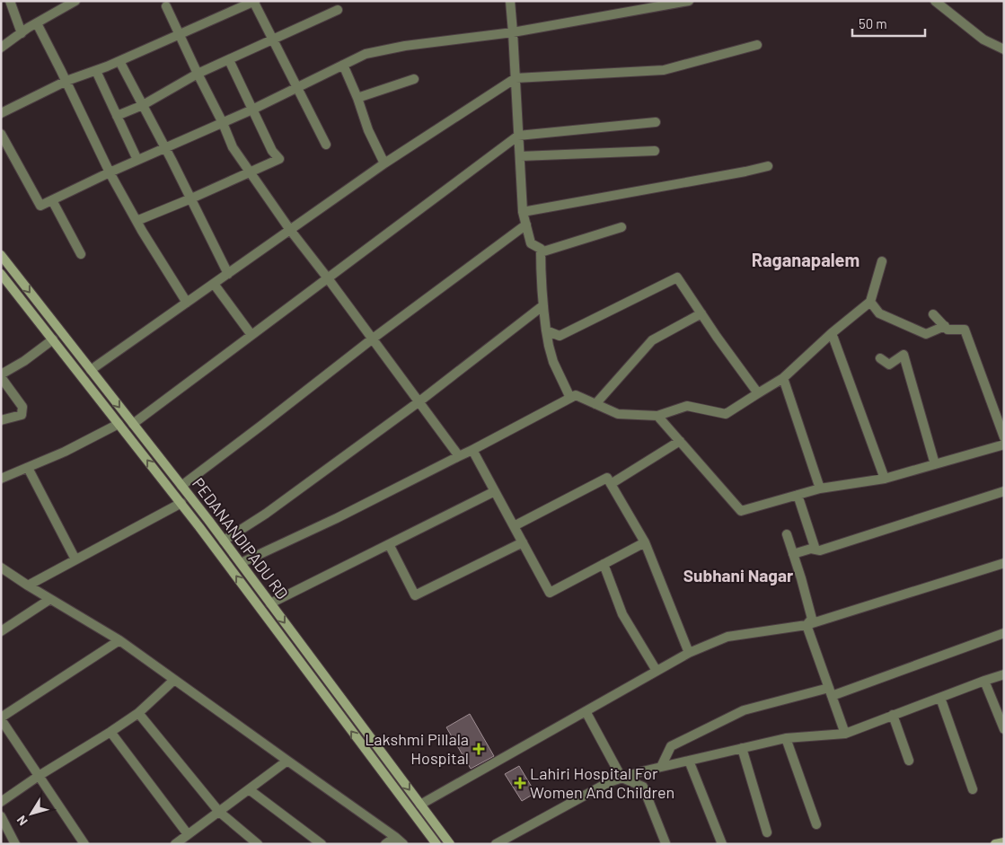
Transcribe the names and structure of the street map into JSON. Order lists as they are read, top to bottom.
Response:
{
  "streets": {
    "main road": ["PEDANANDIPADU RD"]
  },
  "districts": ["Raganapalem", "Subhani Nagar"],
  "places": {
    "health": ["Lakshmi Pillala Hospital", "Lahiri Hospital For Women And Children"]
  },
  "scale_bar": "50 m",
  "north": "bottom left"
}
